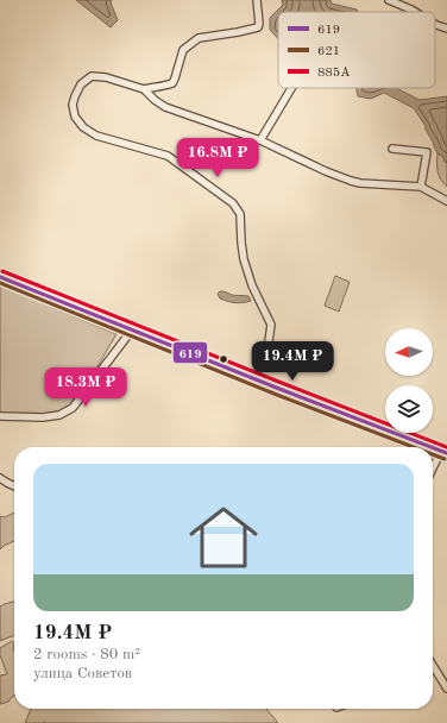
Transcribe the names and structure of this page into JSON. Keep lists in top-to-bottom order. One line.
{"lines":["transit line 885А","transit line 619","transit line 621"],"legend":["619","621","885А"],"north":"left","page":{"price":["16.8M ₽","19.4M ₽","18.3M ₽"],"list":[{"name":"19.4M ₽","note":"2 rooms · 80 m² · улица Советов"}]}}
